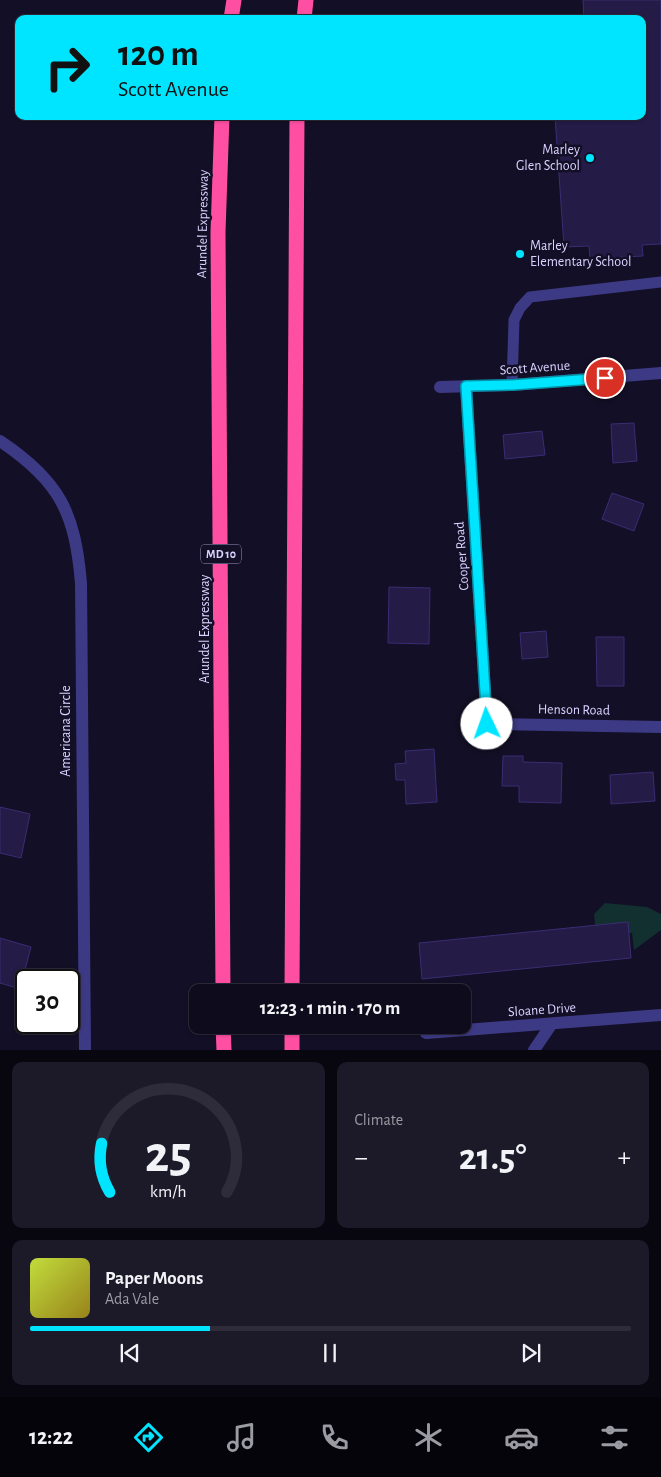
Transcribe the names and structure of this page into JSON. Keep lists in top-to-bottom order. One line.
{"streets":{"highway":["Arundel Expressway","MD 10"],"street":["Scott Avenue","Cooper Road","Henson Road","Americana Circle","Sloane Drive"]},"crossings":[["Scott Avenue","Cooper Road"],["Cooper Road","Henson Road"]],"places":["Marley Glen School","Marley Elementary School"],"page":{"turn":["120 m","Scott Avenue"],"limit":"30","trip":"12:23 · 1 min · 170 m","tile":"Climate","heat":["−","21.5°","+"],"song":["Paper Moons","Ada Vale"],"tabs":"12:22","gauge":["25","km/h"]}}
